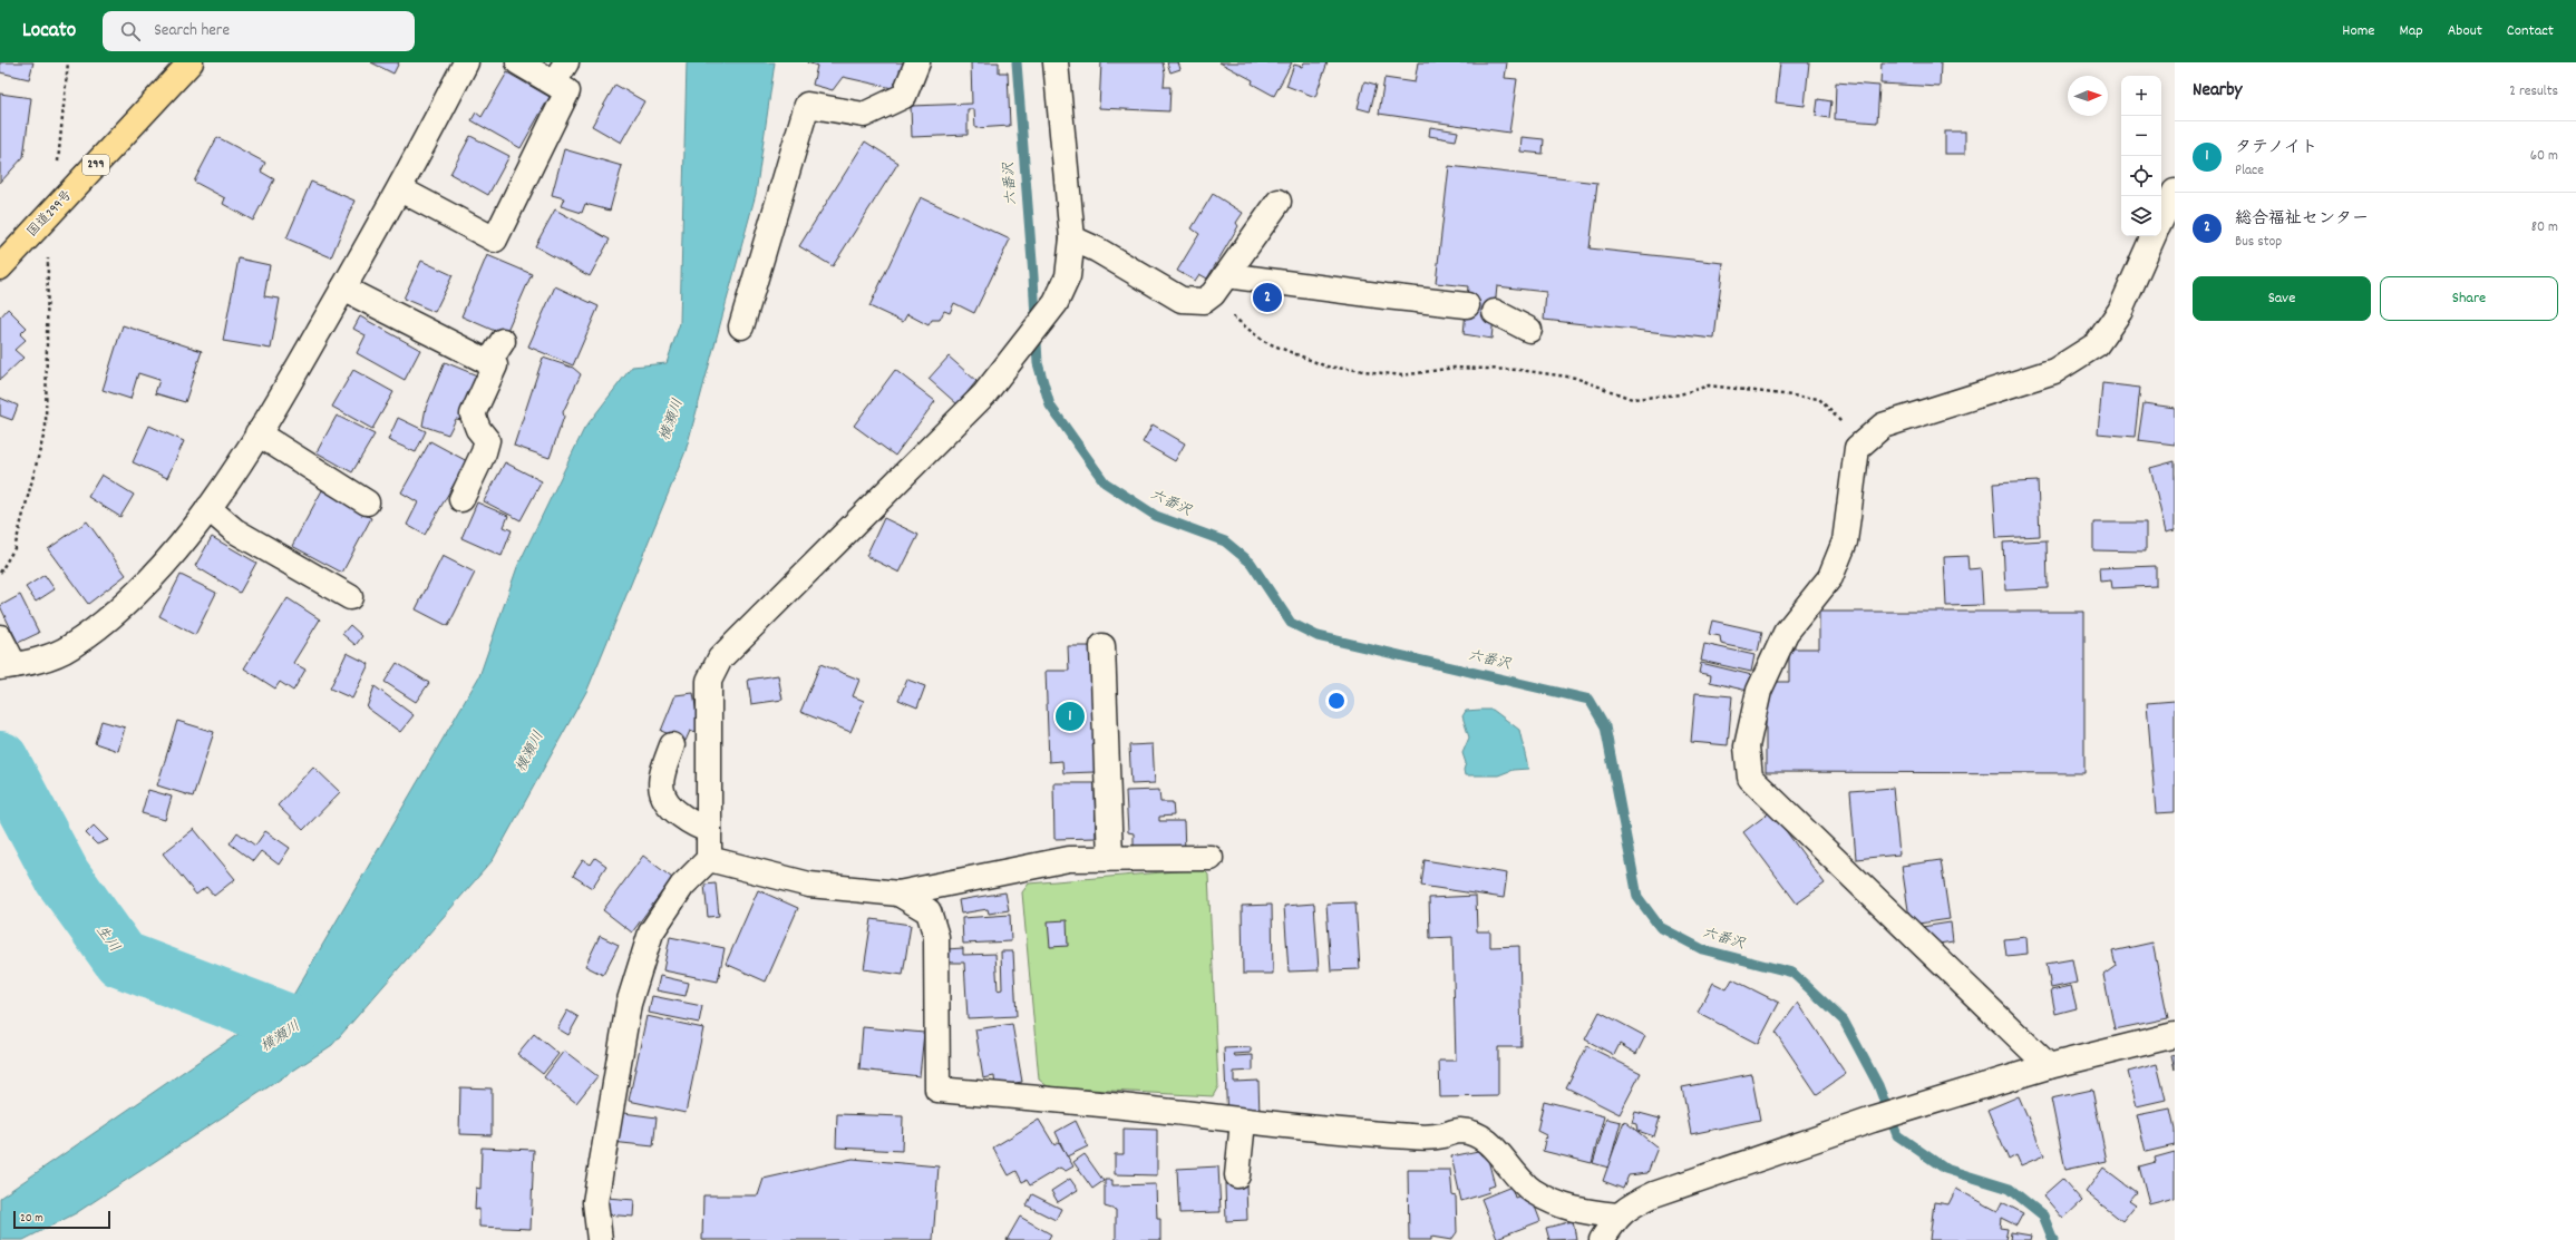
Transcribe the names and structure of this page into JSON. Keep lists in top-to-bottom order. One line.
{"streets":{"highway":["299","国道299号"]},"water":["六番沢","横瀬川","生川"],"scale_bar":"20 m","north":"right","page":{"header":"Locato","search":"Search here","nav":["Home","Map","About","Contact"],"heading":["Nearby","2 results"],"map_buttons":["+","−"],"list":[{"mark":"1","name":"タテノイト","note":"Place","value":"60 m"},{"mark":"2","name":"総合福祉センター","note":"Bus stop","value":"80 m"}],"buttons":["Save","Share"],"pins":["2","1"],"scale":"20 m"}}
